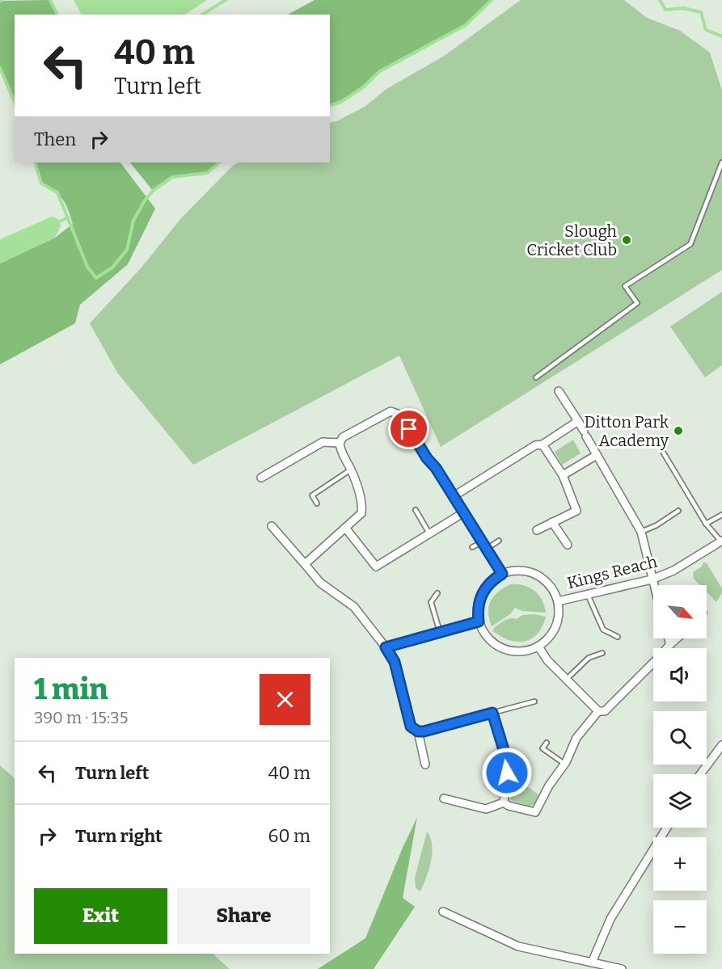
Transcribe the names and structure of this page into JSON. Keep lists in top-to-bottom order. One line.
{"streets":{"street":["Kings Reach"]},"places":["Slough Cricket Club","Ditton Park Academy"],"north":"bottom right","page":{"turn":["40 m","Turn left"],"then":"Then","map_buttons":["+","−"],"heading":["1 min","390 m · 15:35"],"list":[{"name":"Turn left","value":"40 m"},{"name":"Turn right","value":"60 m"}],"buttons":["Exit","Share"]}}
